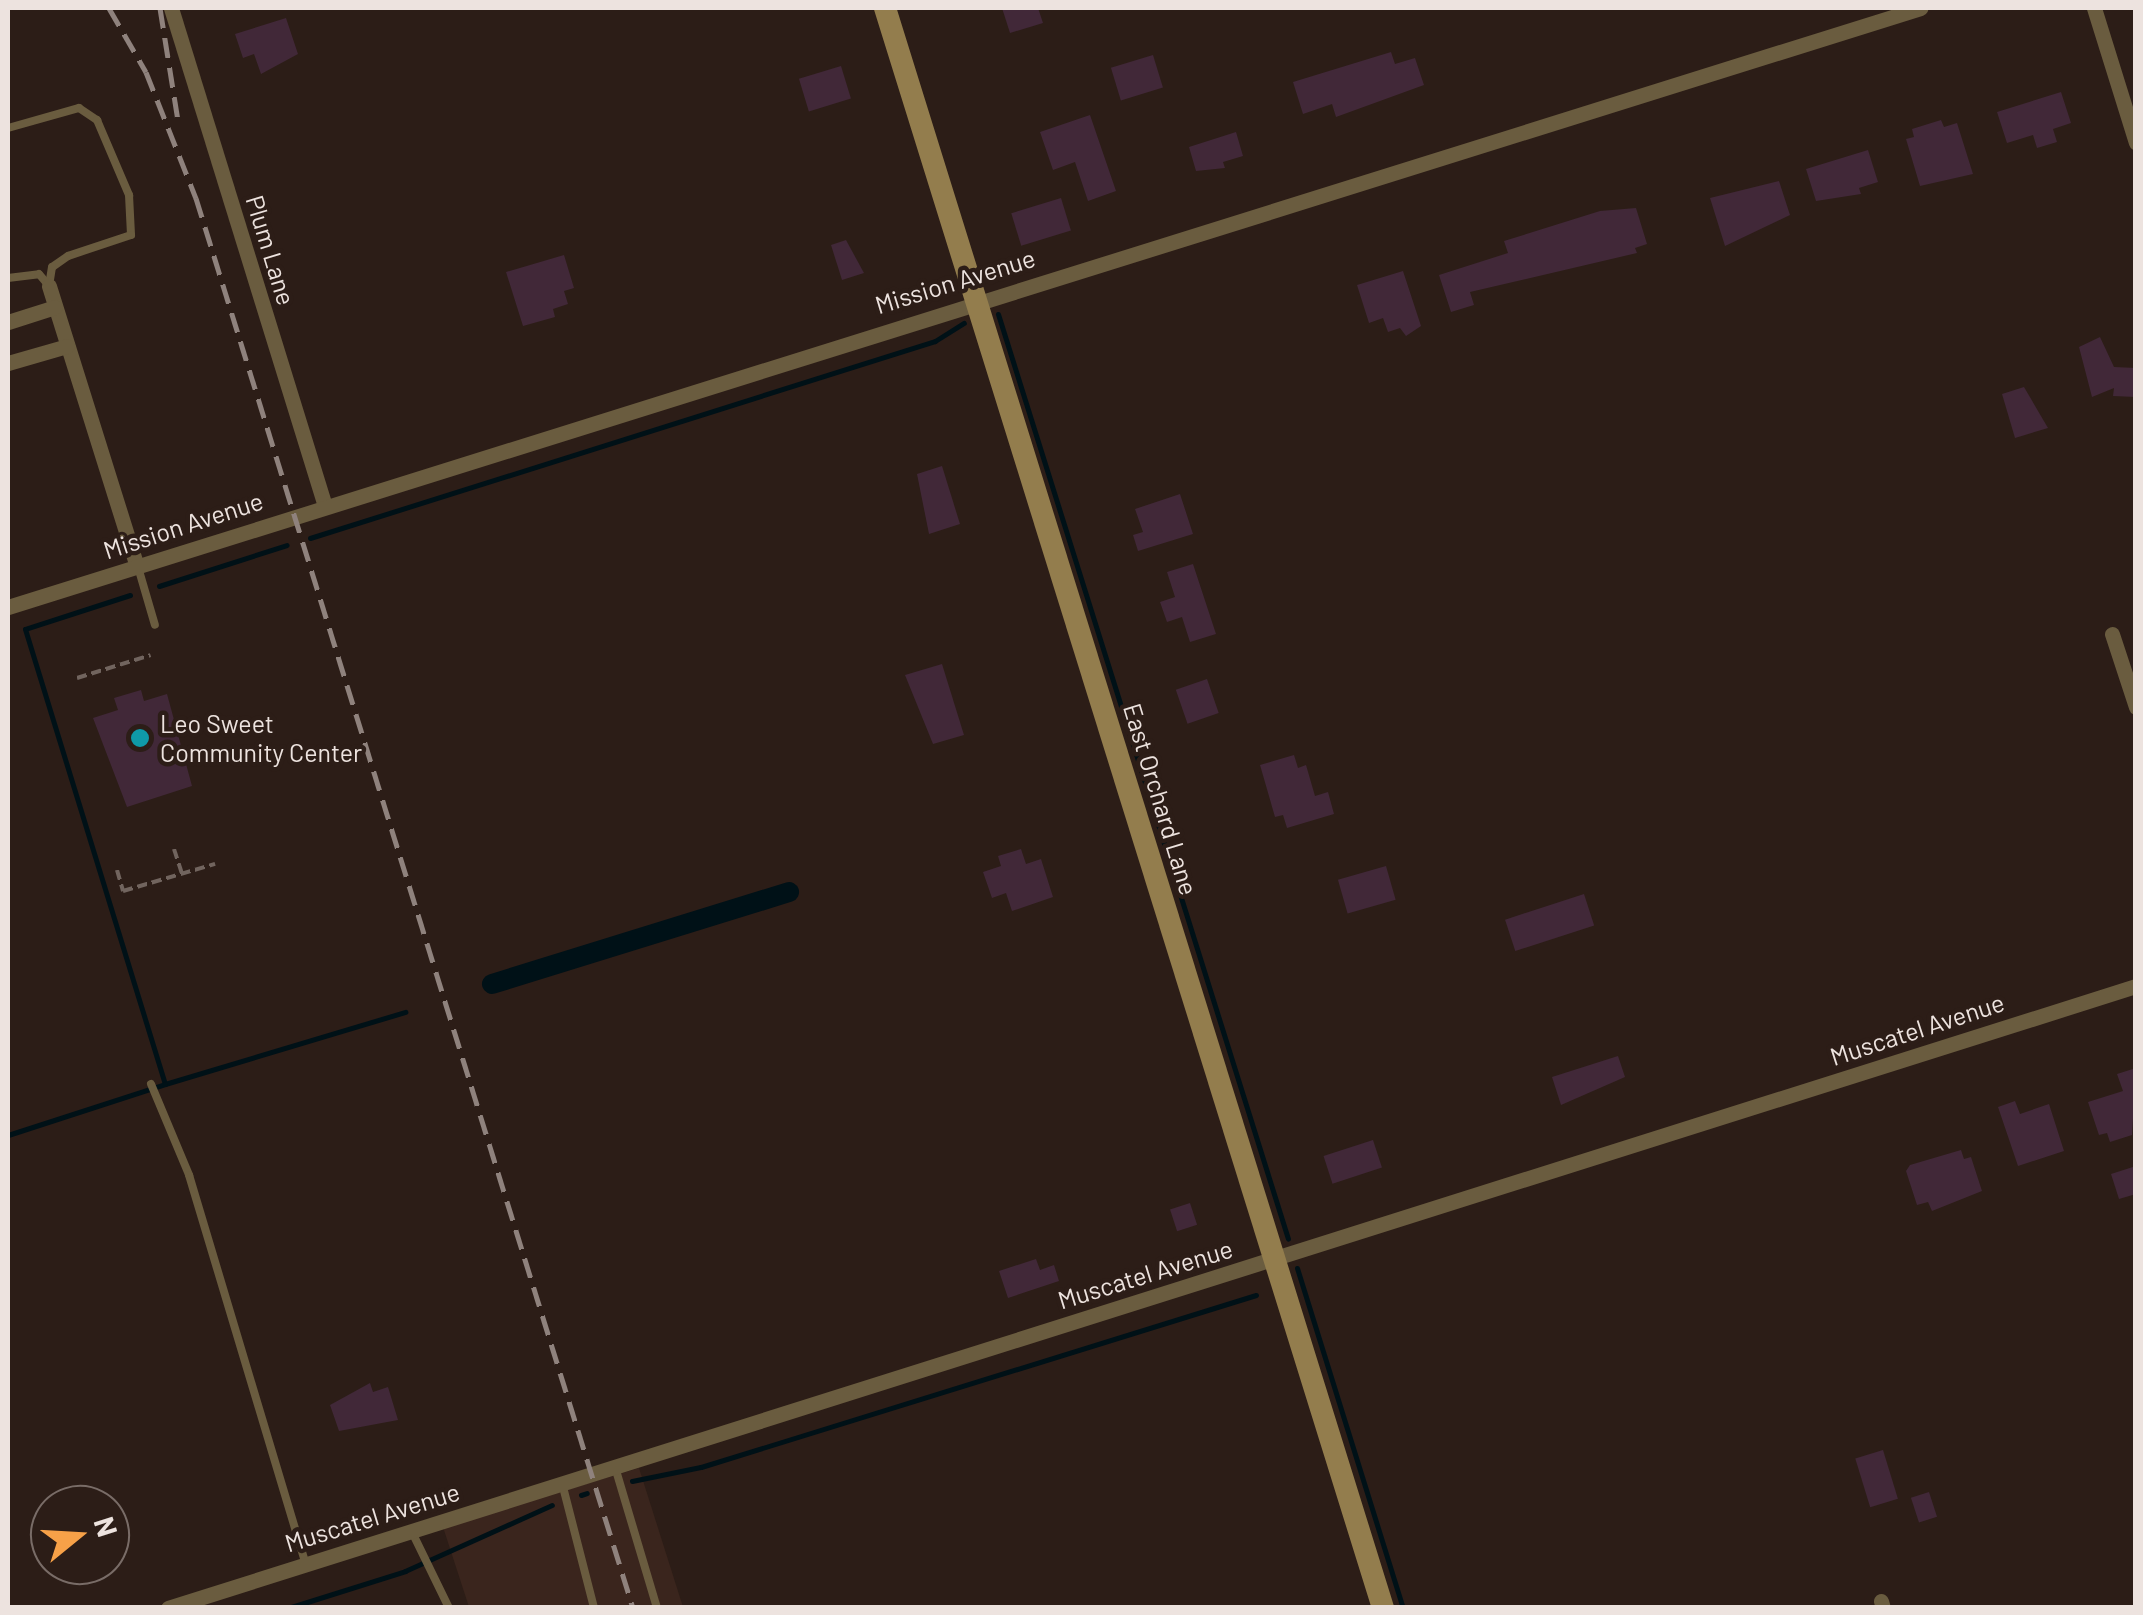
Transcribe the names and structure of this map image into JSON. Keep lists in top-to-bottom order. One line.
{"streets":{"street":["Plum Lane","Mission Avenue","East Orchard Lane","Muscatel Avenue"]},"crossings":[["Plum Lane","Mission Avenue"],["Mission Avenue","East Orchard Lane"],["East Orchard Lane","Muscatel Avenue"]],"places":["Leo Sweet Community Center"],"north":"right"}
